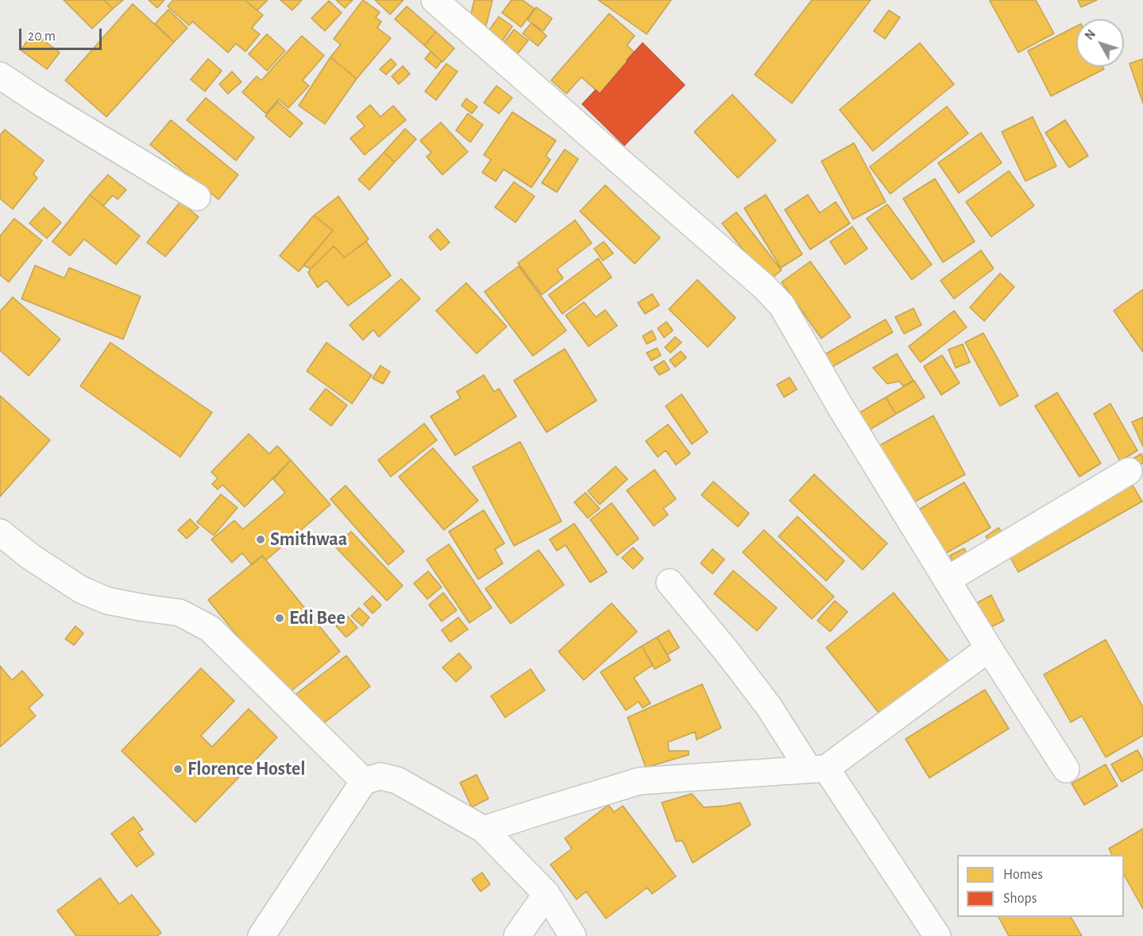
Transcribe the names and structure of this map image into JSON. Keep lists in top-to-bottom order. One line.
{"places":["Smithwaa","Edi Bee","Florence Hostel"],"legend":["Homes","Shops"],"scale_bar":"20 m","north":"top left"}
